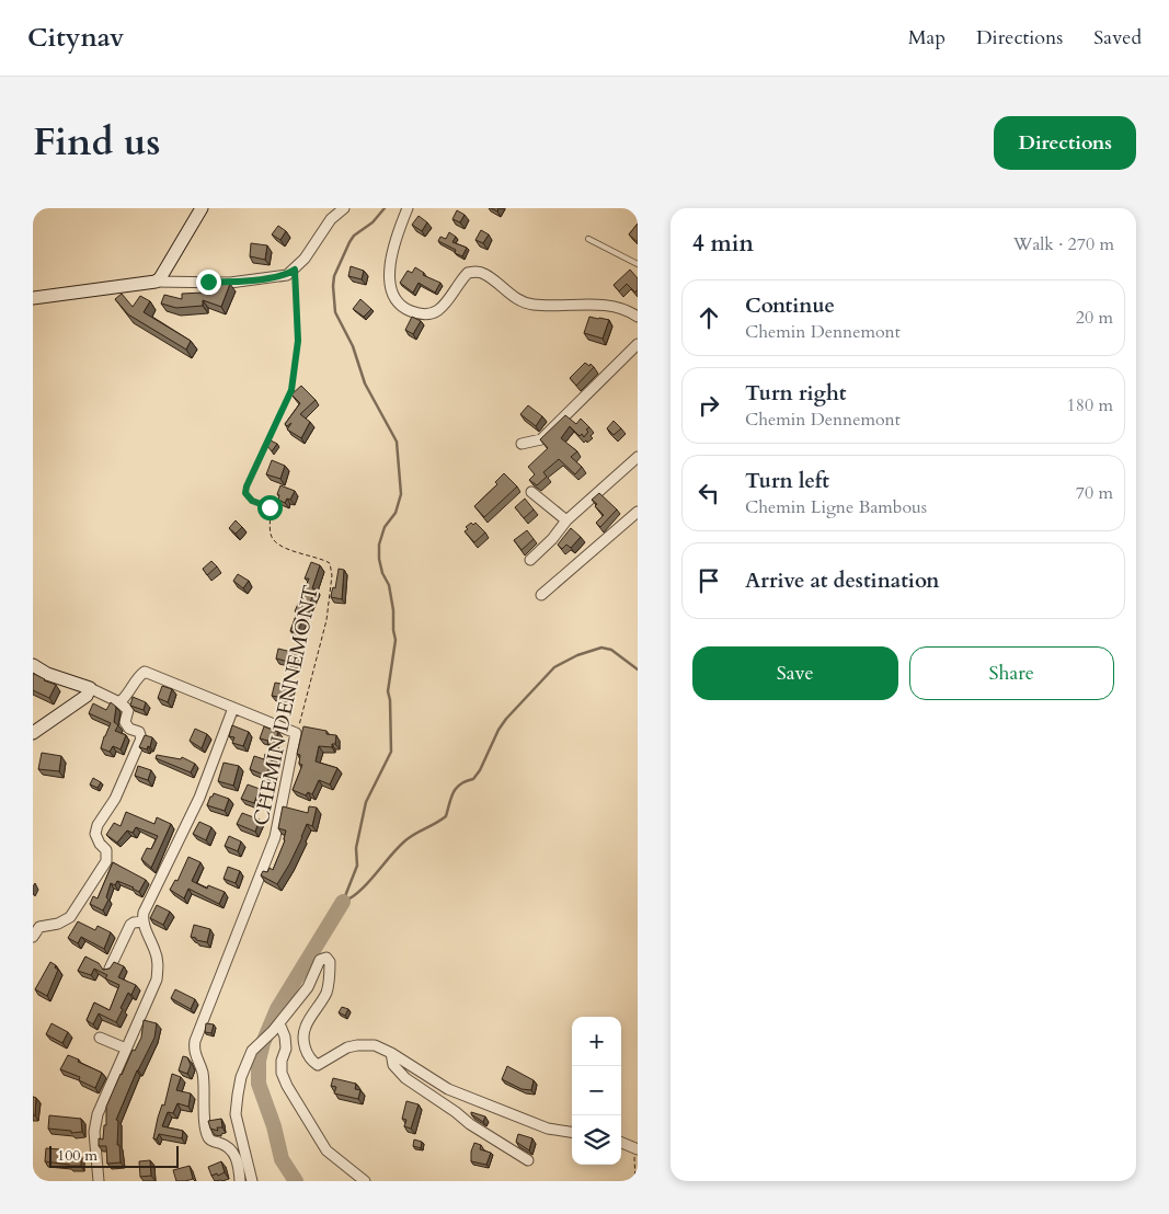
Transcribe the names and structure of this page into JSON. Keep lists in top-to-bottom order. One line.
{"streets":{"street":["CHEMIN DENNEMONT"]},"scale_bar":"100 m","page":{"header":"Citynav","nav":["Map","Directions","Saved"],"title":"Find us","buttons":["Directions",["Save","Share"]],"heading":["4 min","Walk · 270 m"],"list":[["Continue","Chemin Dennemont","20 m"],["Turn right","Chemin Dennemont","180 m"],["Turn left","Chemin Ligne Bambous","70 m"],"Arrive at destination"],"map_buttons":["+","−"],"scale":"100 m"}}
